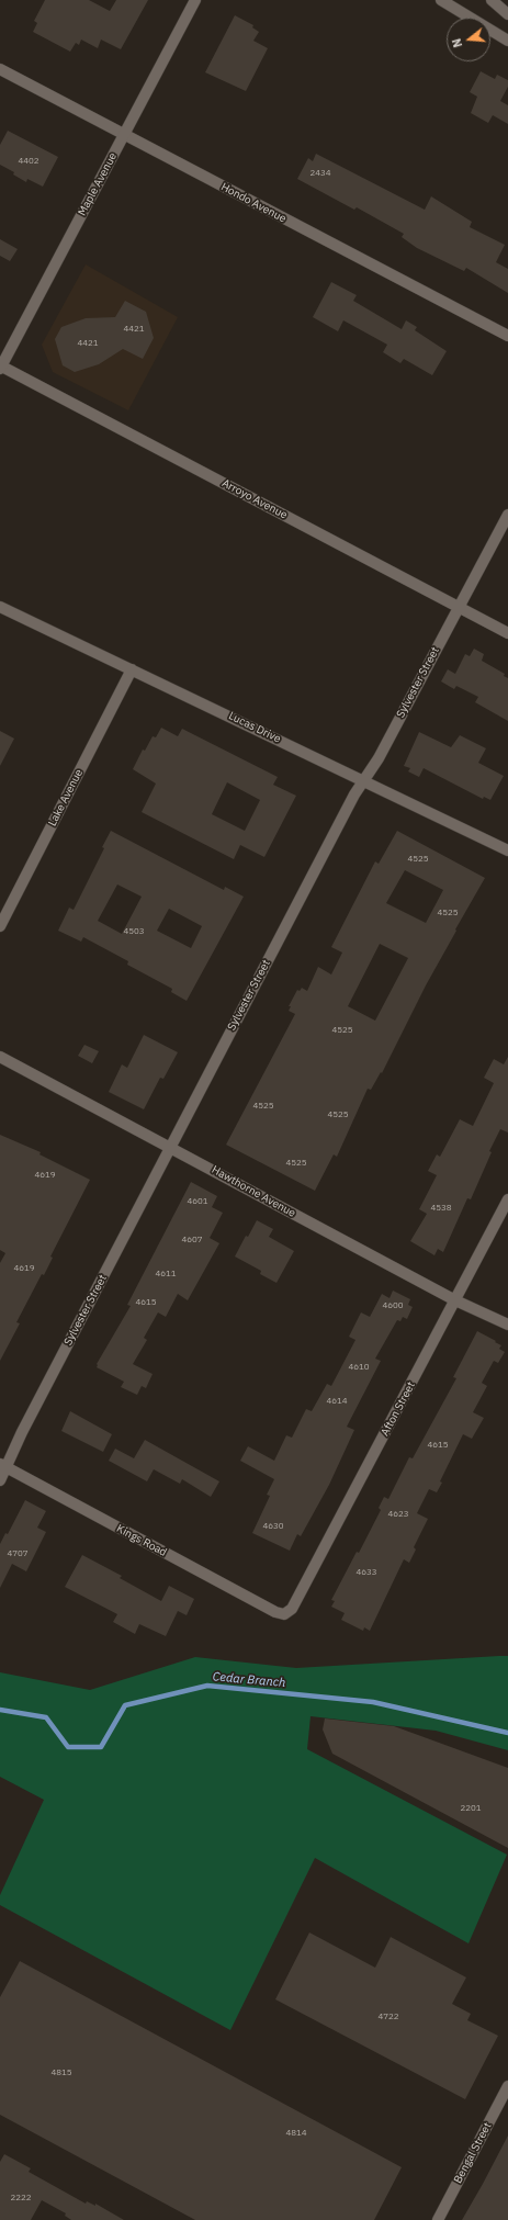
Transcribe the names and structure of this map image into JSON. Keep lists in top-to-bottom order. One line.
{"streets":{"street":["Maple Avenue","Hondo Avenue","Arroyo Avenue","Sylvester Street","Lucas Drive","Lake Avenue","Hawthorne Avenue","Afton Street","Kings Road","Bengal Street"]},"crossings":[["Maple Avenue","Hondo Avenue"],["Maple Avenue","Arroyo Avenue"],["Arroyo Avenue","Sylvester Street"],["Sylvester Street","Lucas Drive"],["Sylvester Street","Hawthorne Avenue"],["Sylvester Street","Kings Road"],["Lucas Drive","Lake Avenue"],["Hawthorne Avenue","Afton Street"],["Afton Street","Kings Road"]],"water":["Cedar Branch"],"house_numbers":["4402","2434","4421","4421","4525","4525","4503","4525","4525","4525","4525","4619","4601","4538","4607","4619","4611","4615","4600","4610","4614","4615","4623","4630","4707","4633","2201","4722","4815","4814","2222"],"north":"left"}
